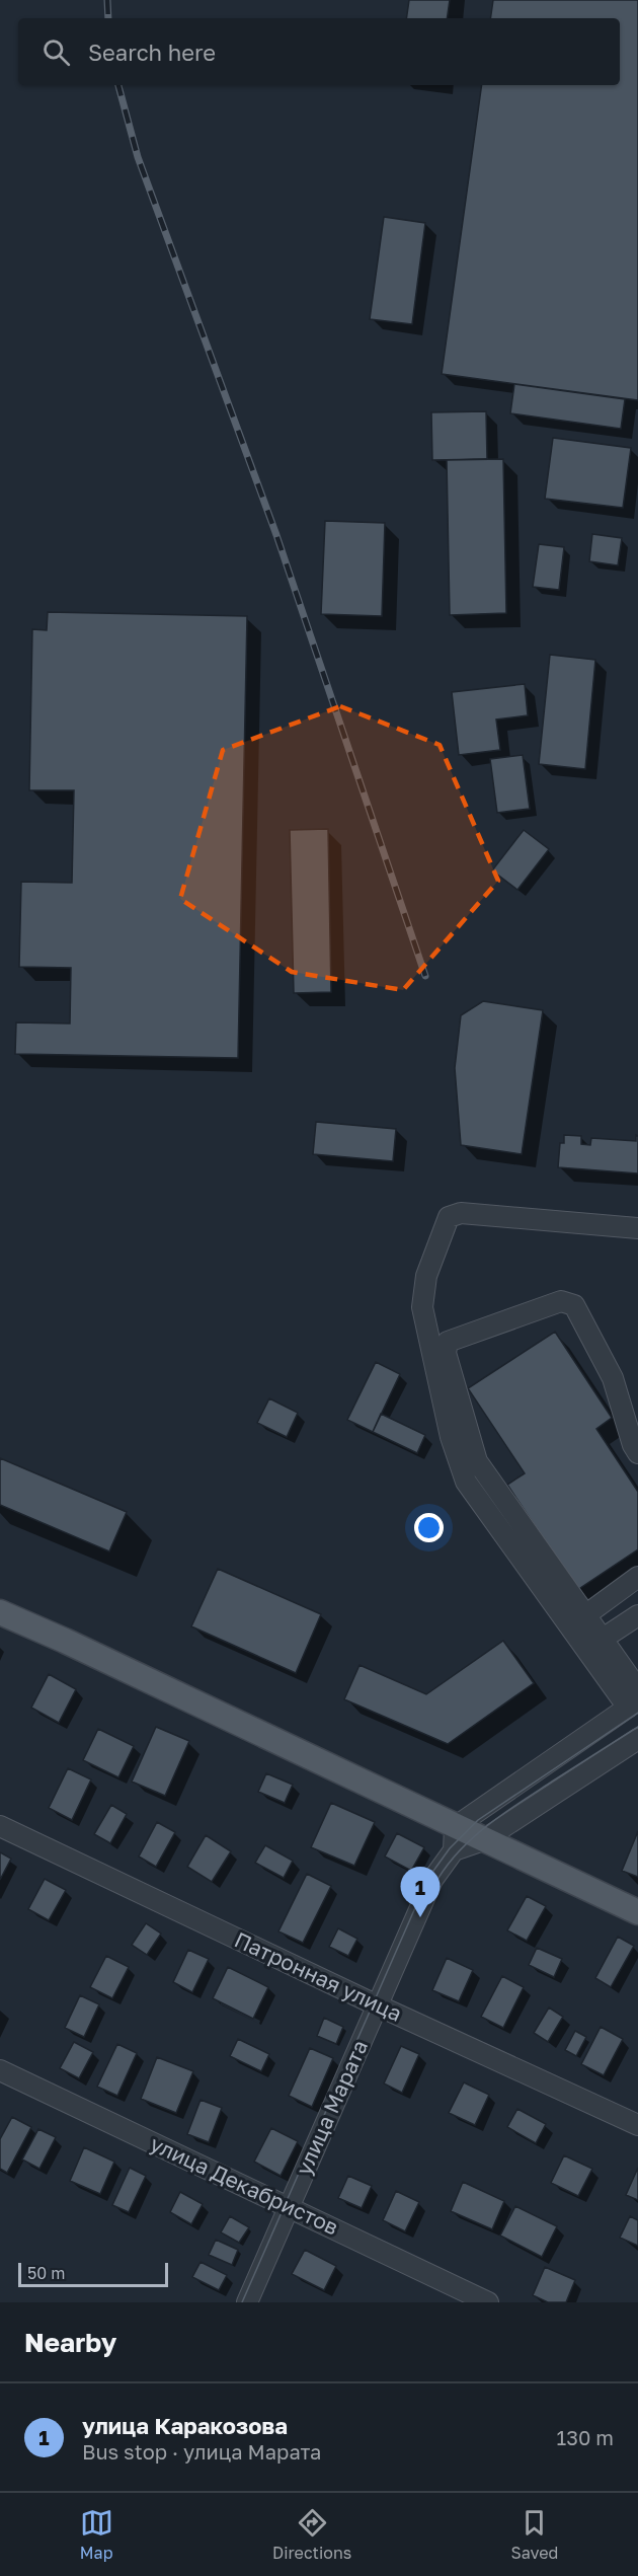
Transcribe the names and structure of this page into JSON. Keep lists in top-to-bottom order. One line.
{"streets":{"street":["Патронная улица","улица Марата","улица Декабристов"]},"crossings":[["Патронная улица","улица Марата"],["улица Марата","улица Декабристов"]],"scale_bar":"50 m","page":{"search":"Search here","pins":"1","scale":"50 m","heading":"Nearby","list":[{"mark":"1","name":"улица Каракозова","note":"Bus stop · улица Марата","value":"130 m"}],"nav":["Map","Directions","Saved"]}}
